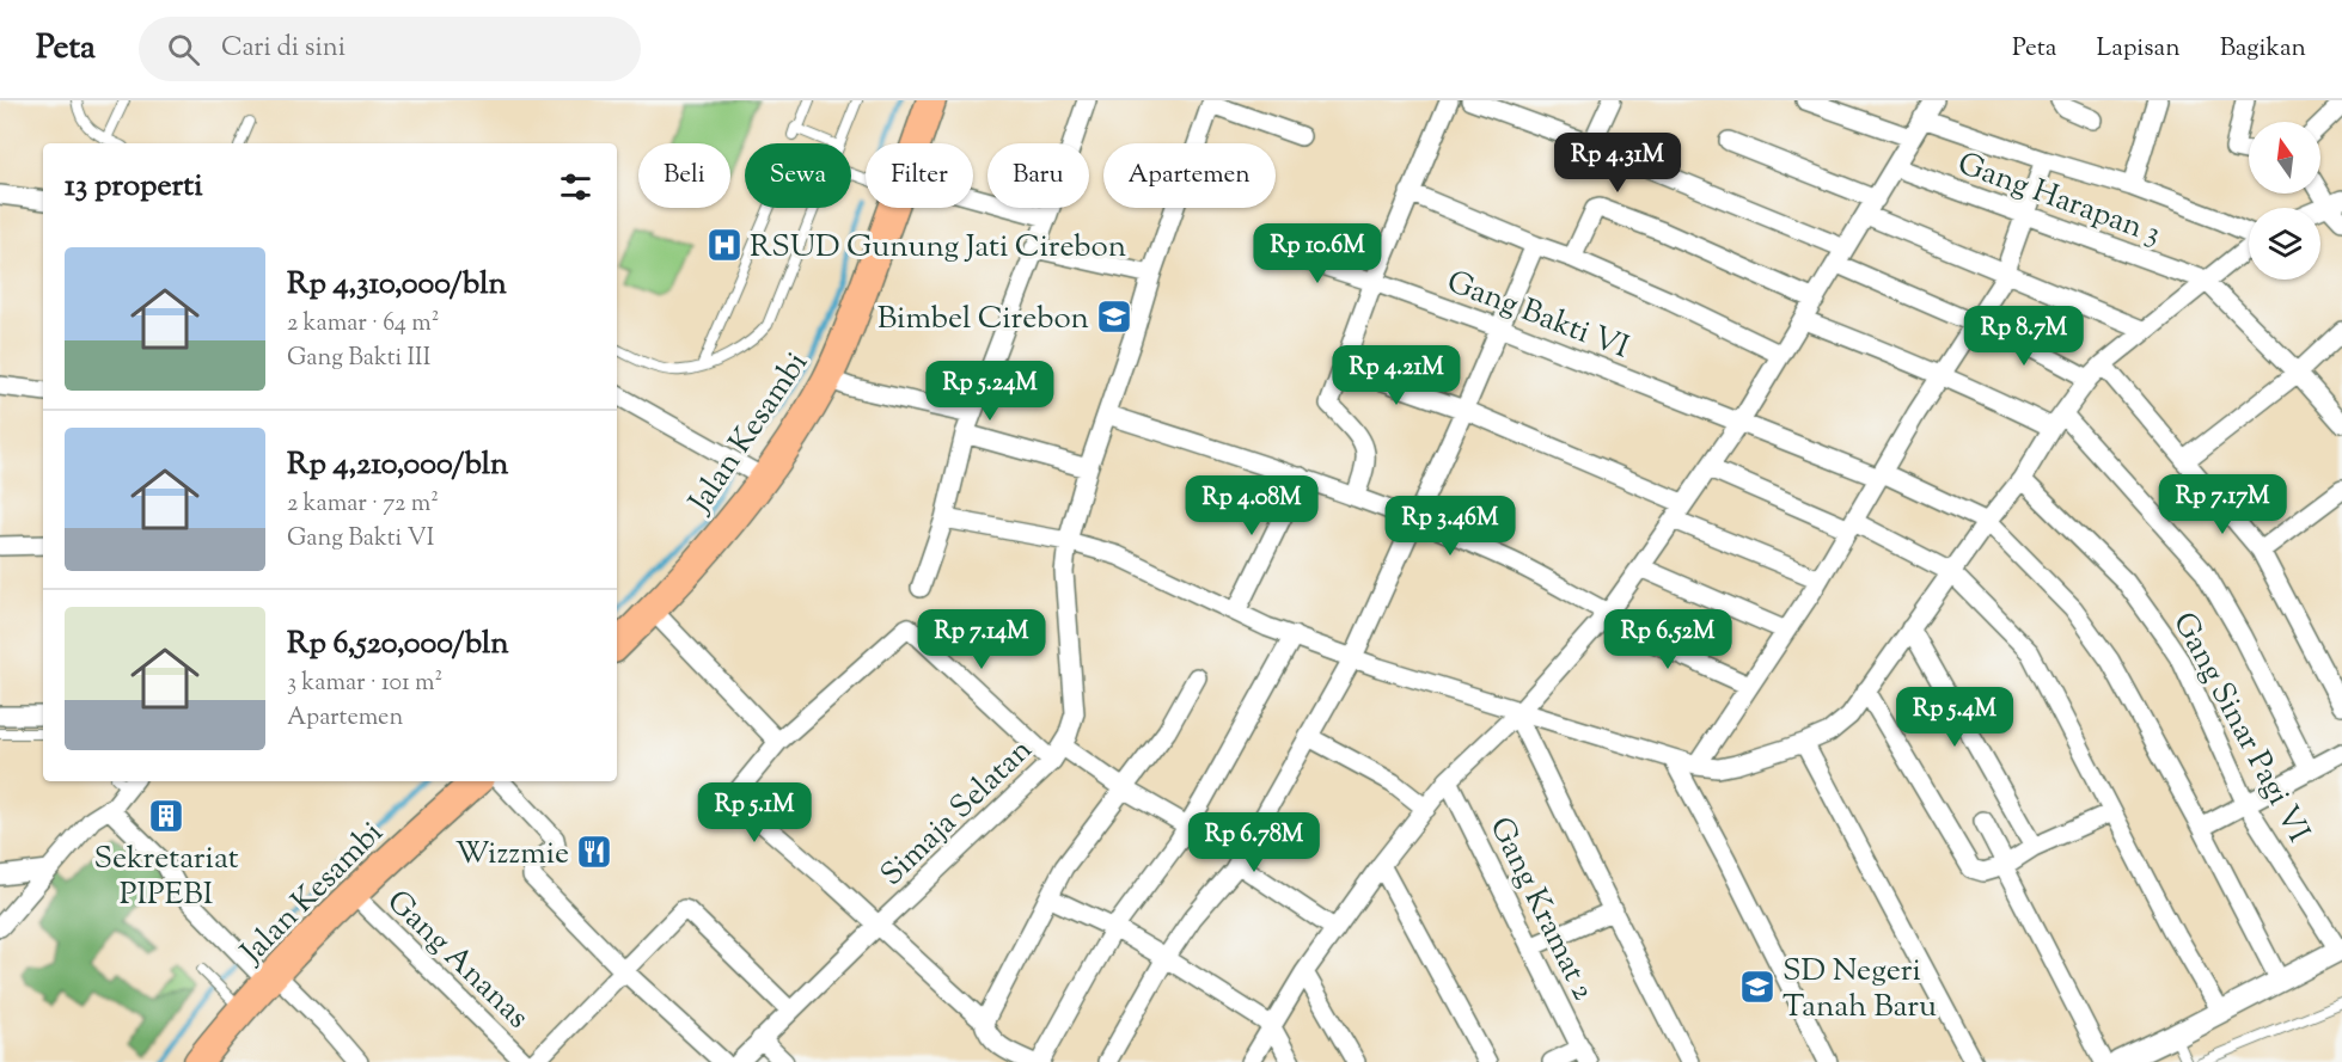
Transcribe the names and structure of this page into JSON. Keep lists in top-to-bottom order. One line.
{"streets":{"main road":["Jalan Kesambi"],"street":["Gang Harapan 3","Gang Bakti VI","Gang Sinar Pagi VI","Simaja Selatan","Gang Kramat 2","Gang Ananas"]},"crossings":[["Jalan Kesambi","Gang Ananas"]],"places":{"hospital":["RSUD Gunung Jati Cirebon"],"school or university":["Bimbel Cirebon","SD Negeri Tanah Baru"],"building":["Sekretariat PIPEBI"],"restaurant":["Wizzmie"]},"north":"top","page":{"header":"Peta","search":"Cari di sini","nav":["Peta","Lapisan","Bagikan"],"price":["Rp 4.31M","Rp 10.6M","Rp 8.7M","Rp 4.21M","Rp 5.24M","Rp 7.17M","Rp 4.08M","Rp 3.46M","Rp 7.14M","Rp 6.52M","Rp 5.4M","Rp 5.1M","Rp 6.78M"],"chip":["Beli","Sewa","Filter","Baru","Apartemen"],"heading":"13 properti","list":[{"name":"Rp 4,310,000/bln","note":"2 kamar · 64 m² · Gang Bakti III"},{"name":"Rp 4,210,000/bln","note":"2 kamar · 72 m² · Gang Bakti VI"},{"name":"Rp 6,520,000/bln","note":"3 kamar · 101 m² · Apartemen"}]}}
